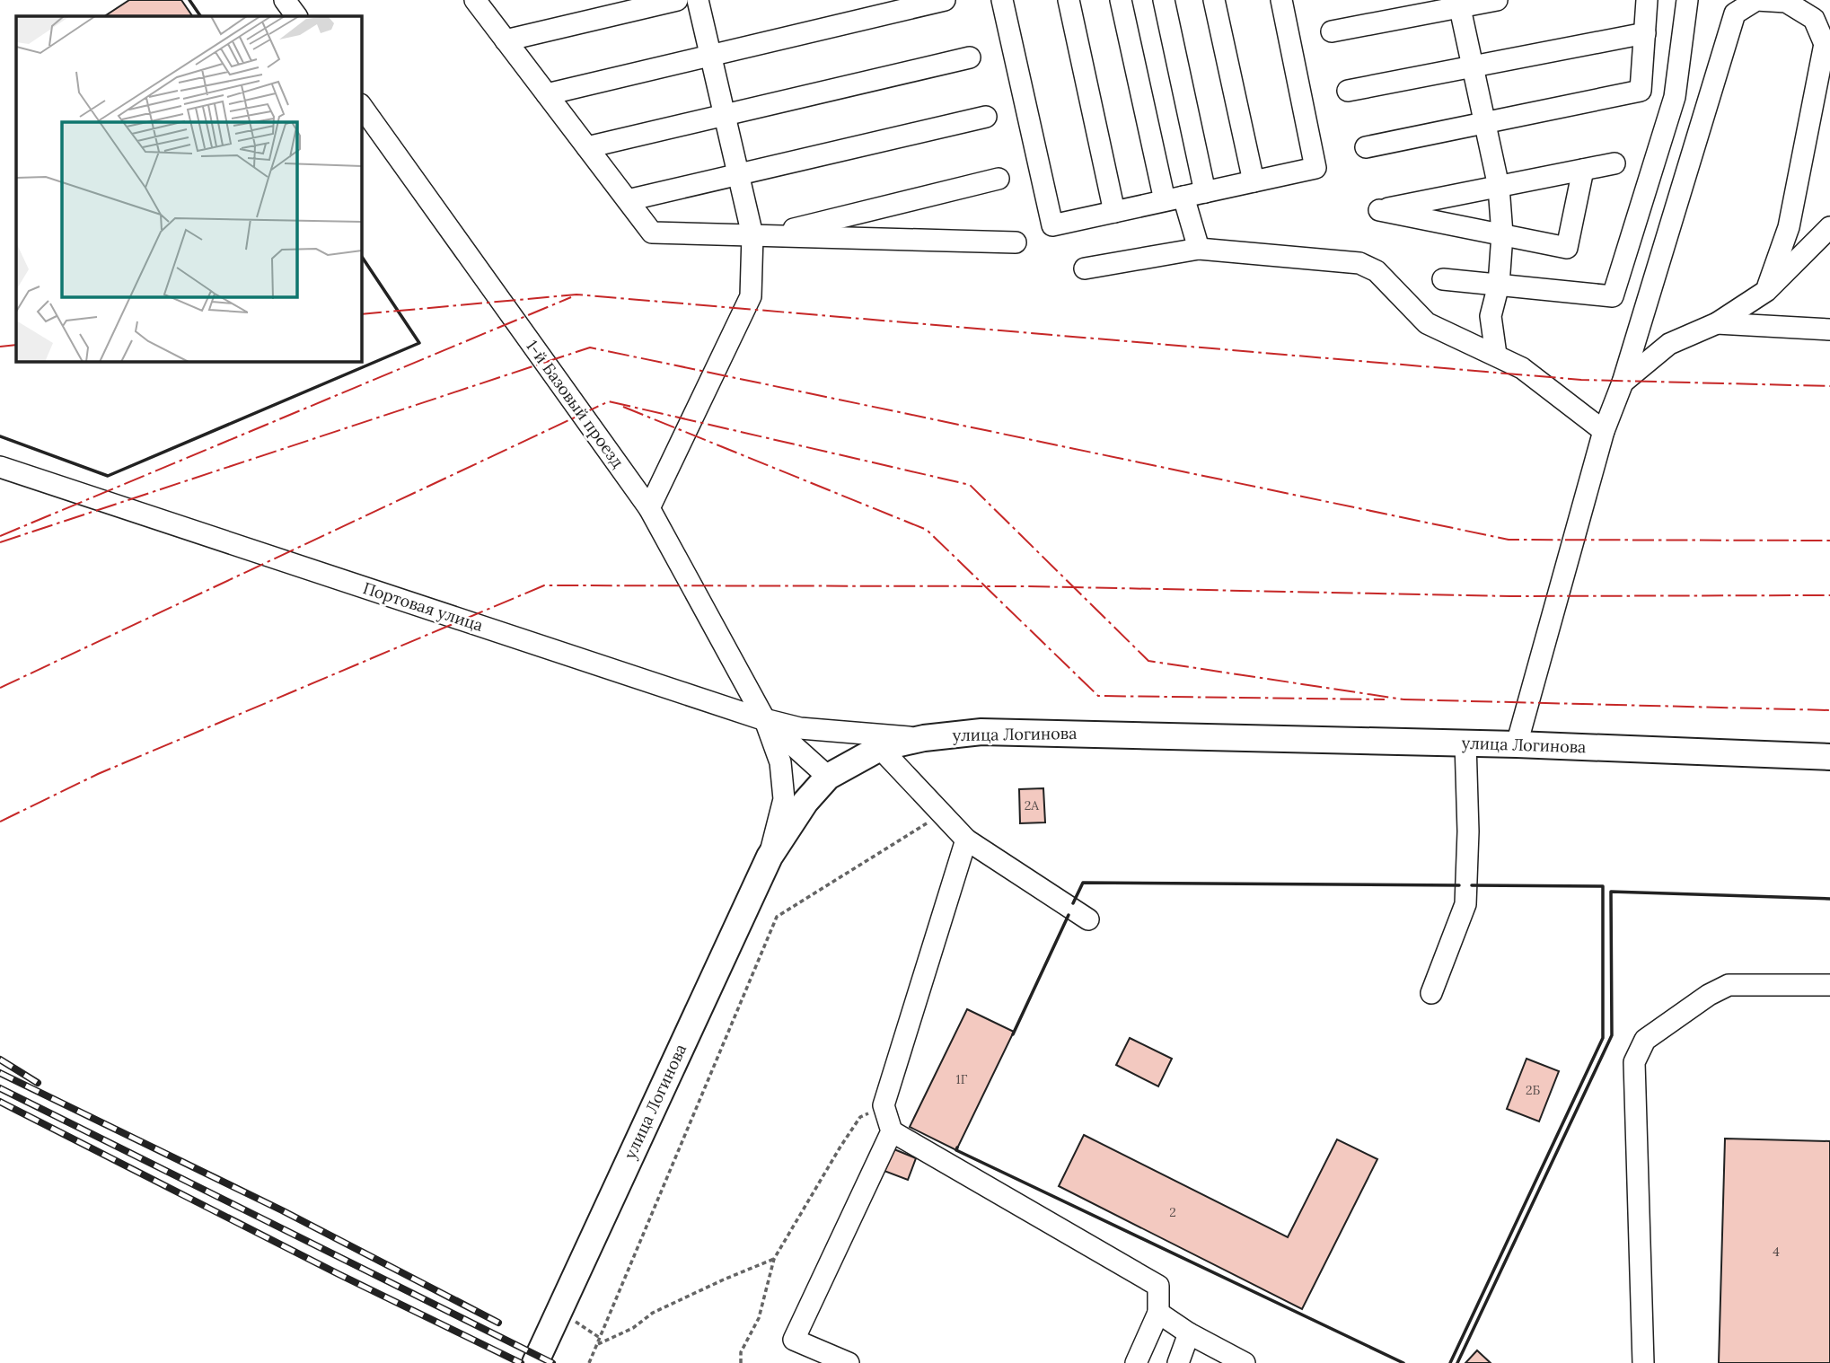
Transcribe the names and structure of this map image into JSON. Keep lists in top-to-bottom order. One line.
{"streets":{"main road":["улица Логинова"],"street":["1-й Базовый проезд","Портовая улица"]},"crossings":[["1-й Базовый проезд","Портовая улица"],["Портовая улица","улица Логинова"]],"house_numbers":["2А","1Г","2Б","2","4"]}
